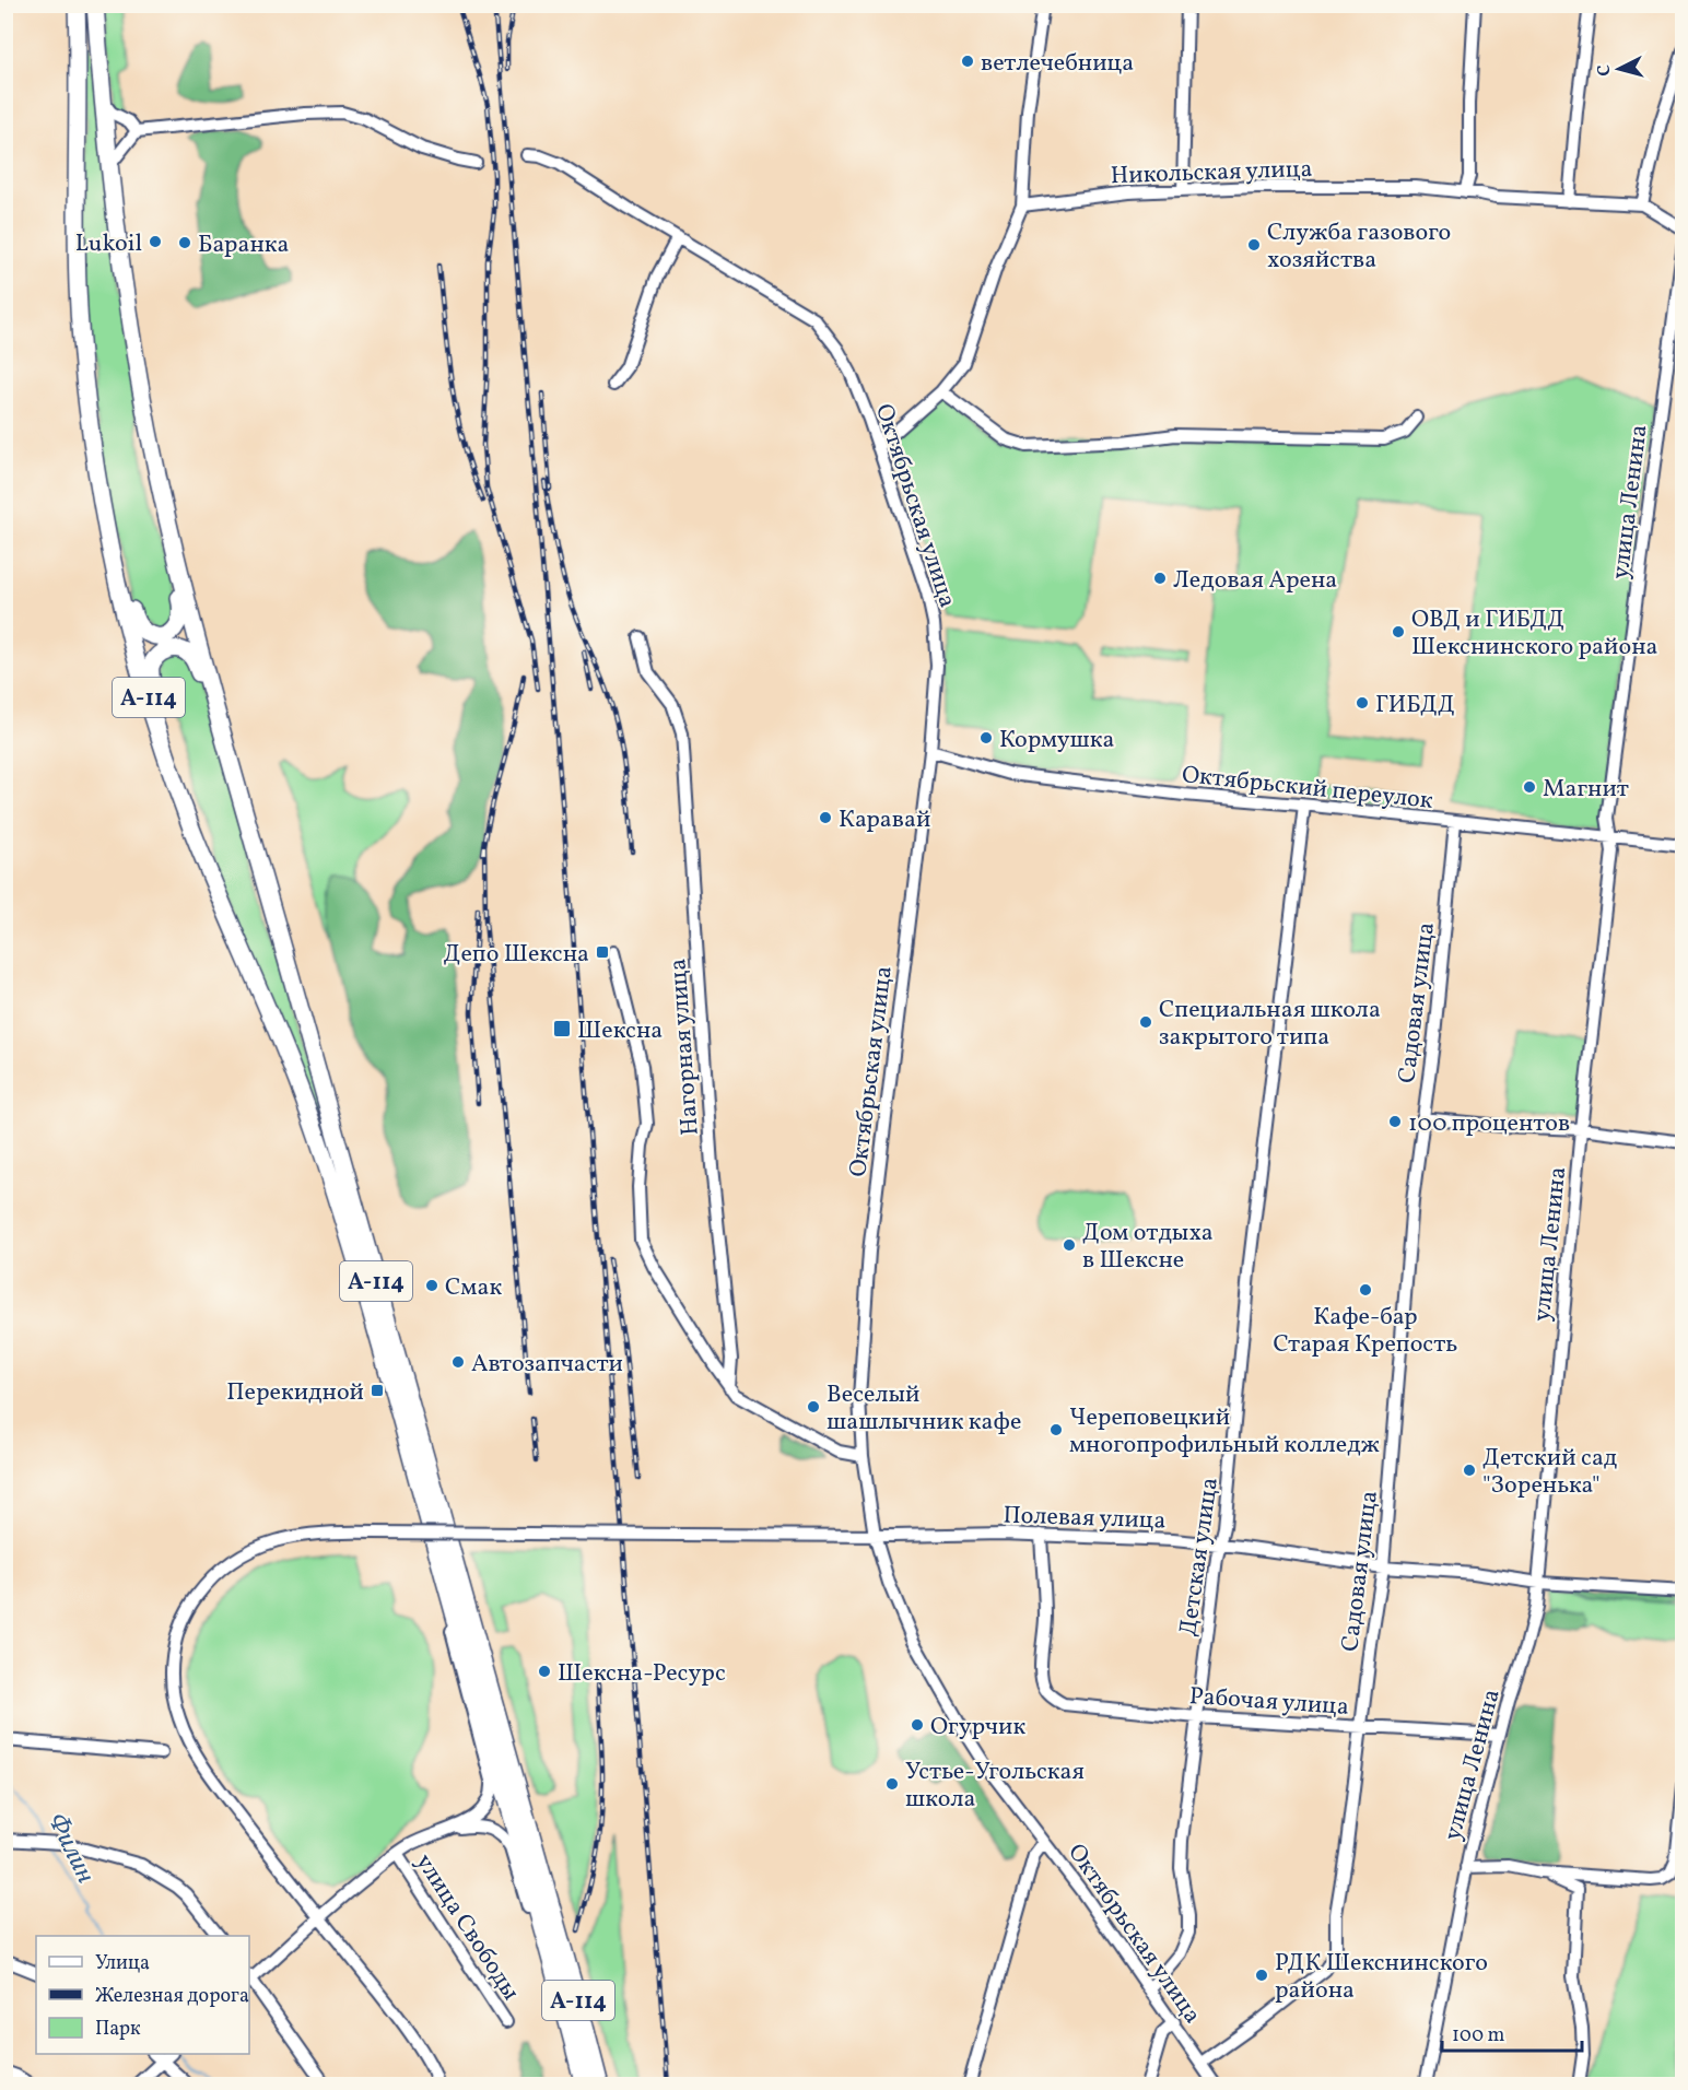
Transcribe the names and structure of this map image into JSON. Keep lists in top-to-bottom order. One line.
{"streets":{"highway":["А-114"],"street":["Никольская улица","улица Ленина","Октябрьская улица","Октябрьский переулок","Садовая улица","Нагорная улица","Полевая улица","Детская улица","Рабочая улица","улица Свободы"]},"crossings":[["улица Ленина","Октябрьский переулок"],["улица Ленина","Полевая улица"],["улица Ленина","Рабочая улица"],["Октябрьская улица","Октябрьский переулок"],["Октябрьская улица","Садовая улица"],["Октябрьская улица","Полевая улица"],["Октябрьская улица","Детская улица"],["Октябрьский переулок","Садовая улица"],["Октябрьский переулок","Детская улица"],["Садовая улица","Полевая улица"],["Садовая улица","Рабочая улица"],["Полевая улица","Детская улица"],["Полевая улица","Рабочая улица"],["Детская улица","Рабочая улица"]],"water":["Филин"],"places":{"other":["ветлечебница","Lukoil","Баранка","Служба газового хозяйства","Ледовая Арена","ОВД и ГИБДД Шекснинского района","ГИБДД","Кормушка","Магнит","Каравай","Специальная школа закрытого типа","100 процентов","Дом отдыха в Шекснe","Смак","Кафе-бар Старая Крепость","Автозапчасти","Веселый шашлычник кафе","Череповецкий многопрофильный колледж","Детский сад \"Зоренька\"","Шексна-Ресурс","Огурчик","Устье-Угольская школа","РДК Шекснинского района"],"transit":["Депо Шексна","Шексна","Перекидной"]},"legend":["Улица","Железная дорога","Парк"],"scale_bar":"100 m","north":"left"}
